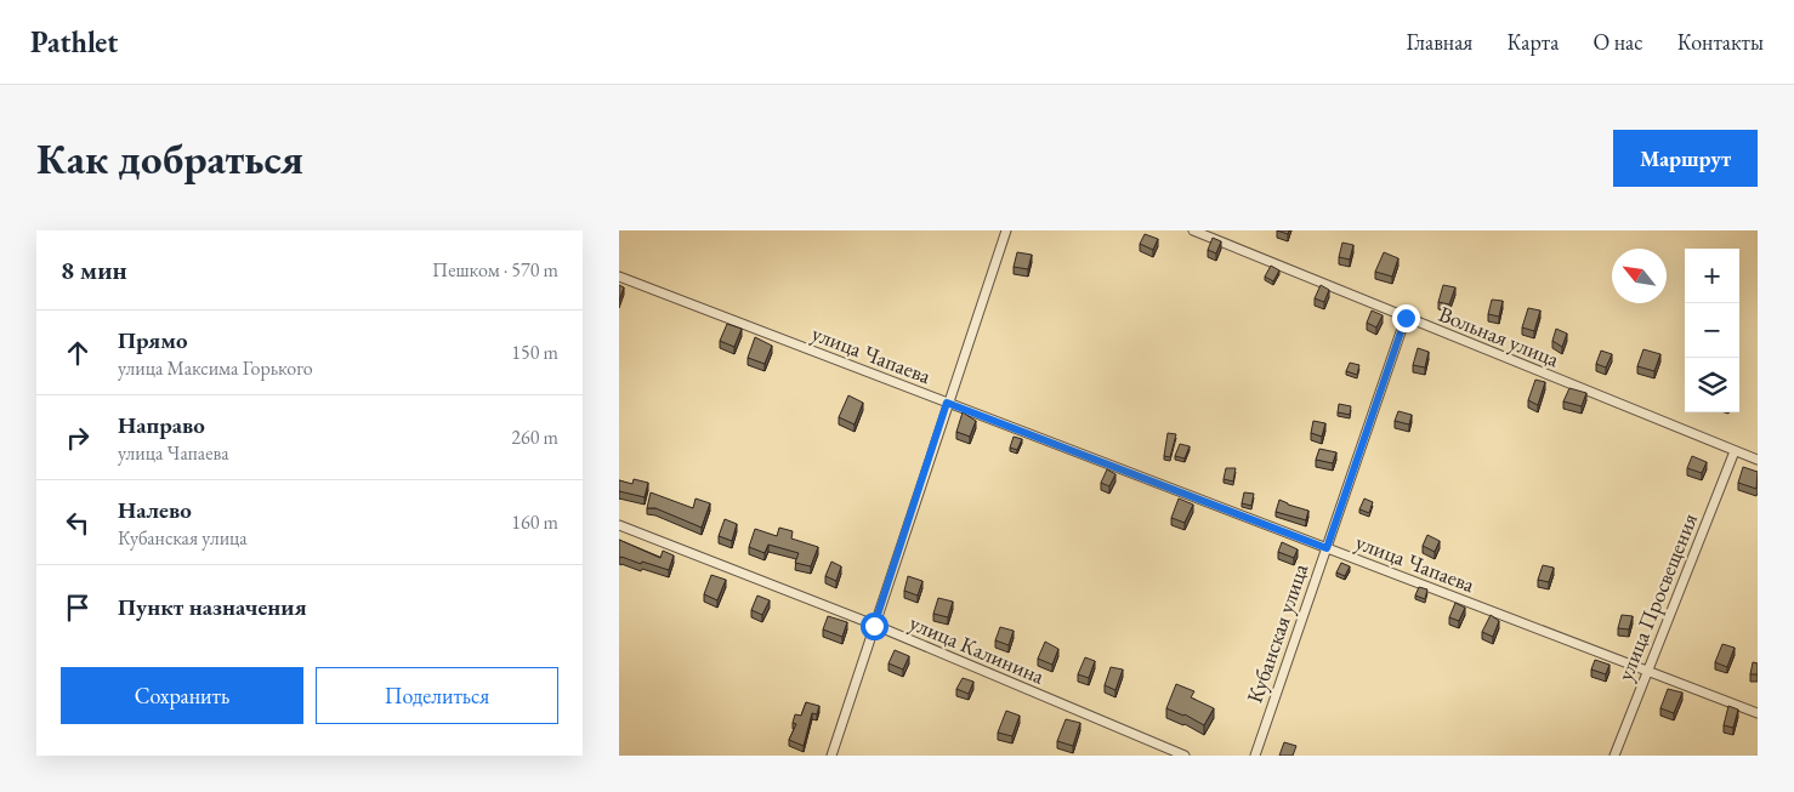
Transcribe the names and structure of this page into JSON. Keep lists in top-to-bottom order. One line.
{"streets":{"street":["Вольная улица","улица Чапаева","улица Просвещения","Кубанская улица","улица Калинина"]},"crossings":[["Вольная улица","улица Просвещения"],["Вольная улица","Кубанская улица"],["улица Чапаева","улица Просвещения"],["улица Чапаева","Кубанская улица"]],"north":"top left","page":{"header":"Pathlet","nav":["Главная","Карта","О нас","Контакты"],"buttons":["Маршрут",["Сохранить","Поделиться"]],"title":"Как добраться","heading":["8 мин","Пешком · 570 m"],"map_buttons":["+","−"],"list":[["Прямо","улица Максима Горького","150 m"],["Направо","улица Чапаева","260 m"],["Налево","Кубанская улица","160 m"],"Пункт назначения"]}}
